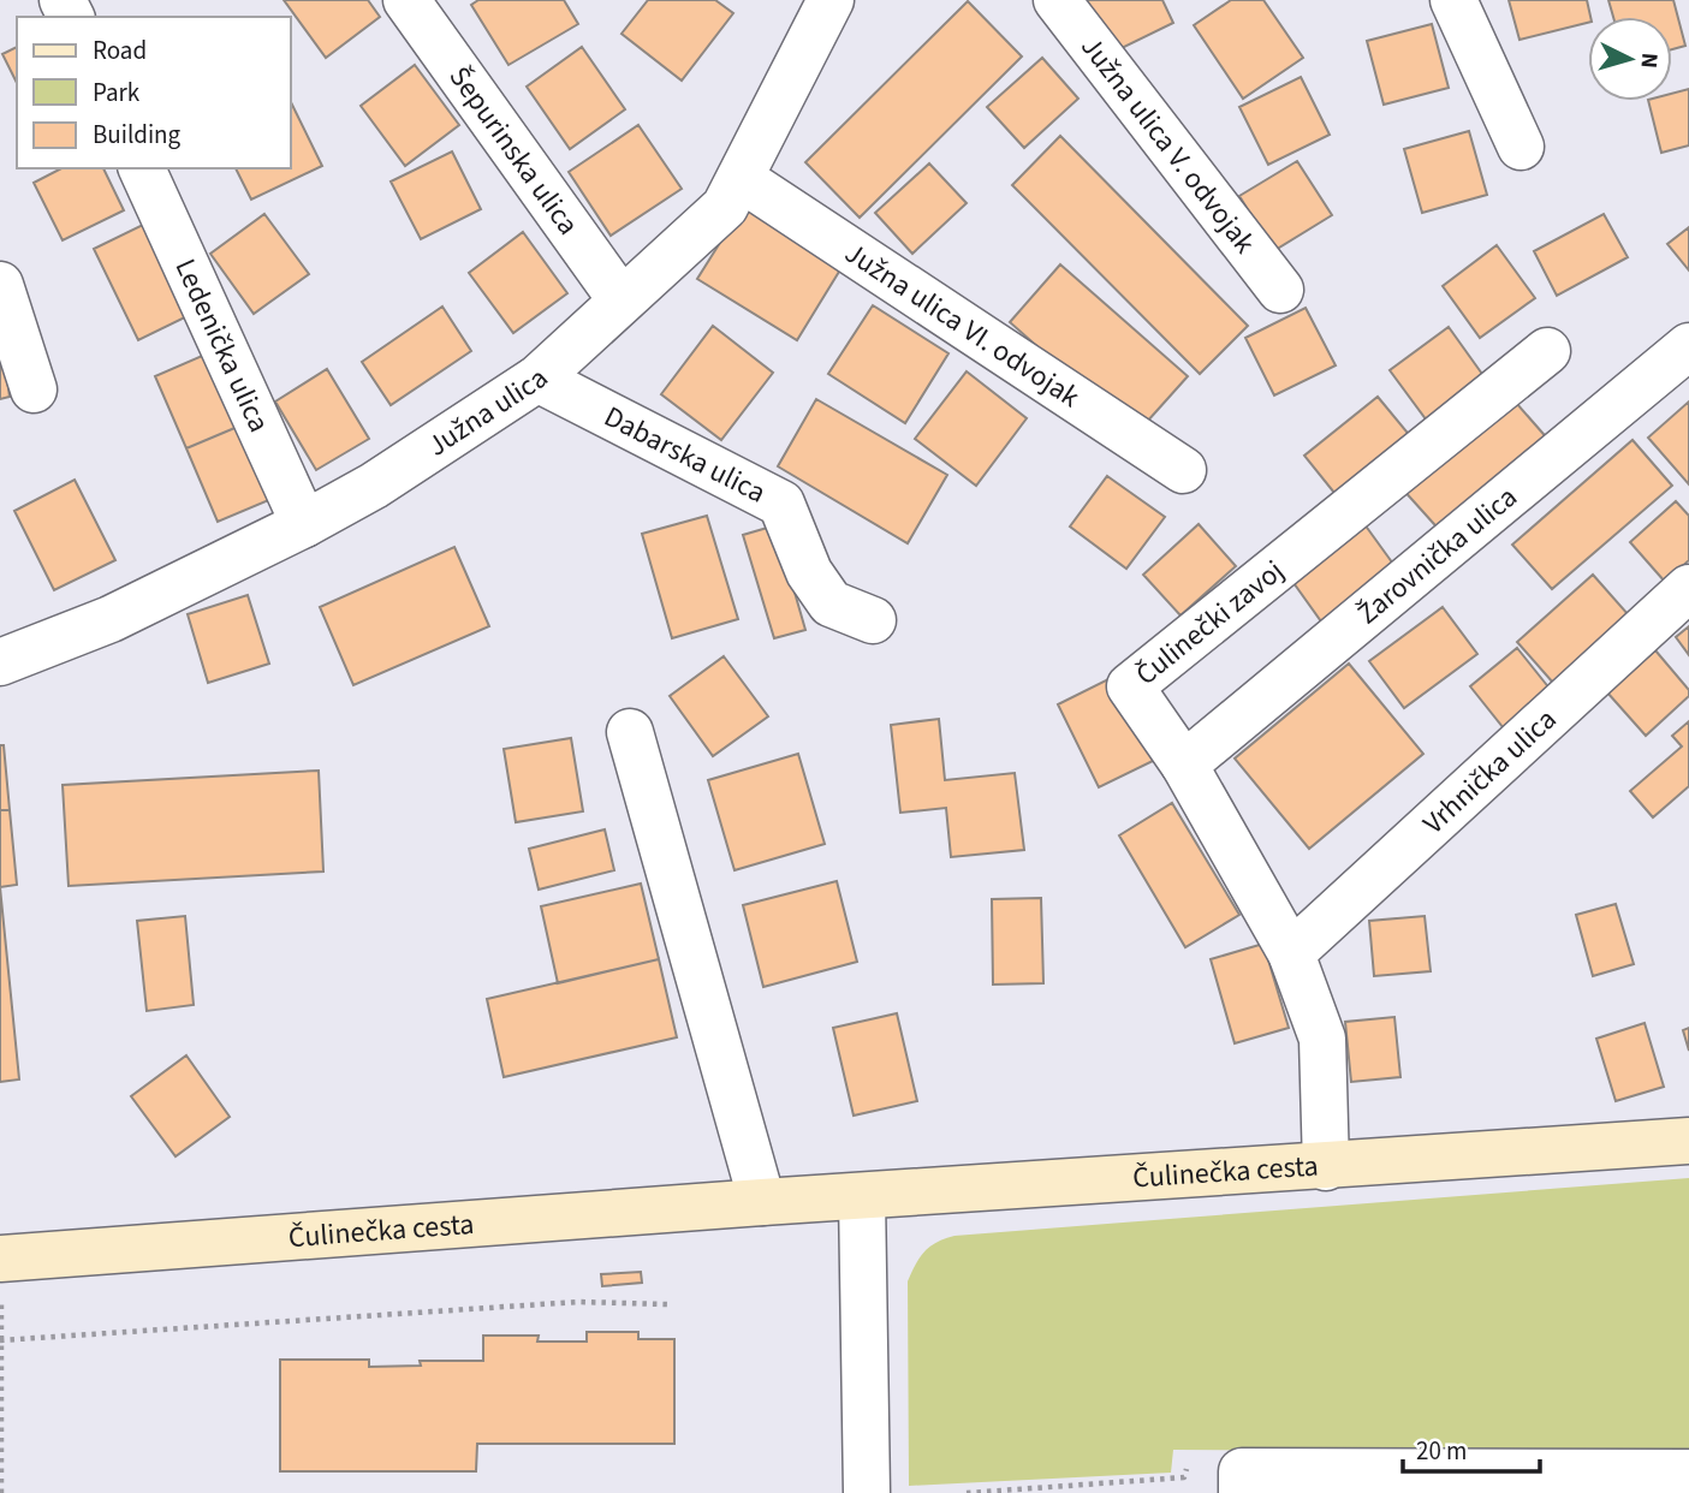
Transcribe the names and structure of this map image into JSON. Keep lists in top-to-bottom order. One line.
{"streets":{"main road":["Čulinečka cesta"],"street":["Južna ulica V. odvojak","Šepurinska ulica","Južna ulica VI. odvojak","Ledenička ulica","Južna ulica","Dabarska ulica","Žarovnička ulica","Čulinečki zavoj","Vrhnička ulica"]},"crossings":[["Šepurinska ulica","Južna ulica"],["Južna ulica VI. odvojak","Južna ulica"],["Ledenička ulica","Južna ulica"],["Južna ulica","Dabarska ulica"],["Žarovnička ulica","Čulinečki zavoj"],["Čulinečki zavoj","Vrhnička ulica"],["Čulinečki zavoj","Čulinečka cesta"]],"legend":["Road","Park","Building"],"scale_bar":"20 m","north":"right"}
